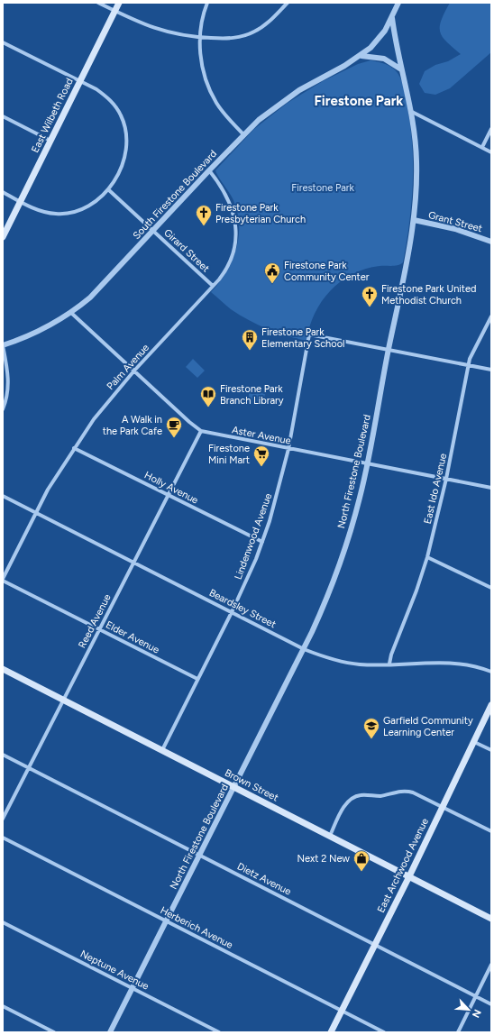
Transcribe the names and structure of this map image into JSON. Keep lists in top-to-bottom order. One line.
{"streets":{"main road":["East Wilbeth Road","Brown Street","East Archwood Avenue"],"street":["South Firestone Boulevard","Grant Street","Girard Street","Palm Avenue","Aster Avenue","North Firestone Boulevard","Holly Avenue","East Ido Avenue","Lindenwood Avenue","Beardsley Street","Reed Avenue","Elder Avenue","Dietz Avenue","Herberich Avenue","Neptune Avenue"]},"crossings":[["South Firestone Boulevard","Girard Street"],["South Firestone Boulevard","Palm Avenue"],["South Firestone Boulevard","Aster Avenue"],["South Firestone Boulevard","North Firestone Boulevard"],["Grant Street","North Firestone Boulevard"],["Girard Street","Palm Avenue"],["Palm Avenue","Aster Avenue"],["Palm Avenue","Holly Avenue"],["Palm Avenue","Beardsley Street"],["Palm Avenue","Elder Avenue"],["Aster Avenue","North Firestone Boulevard"],["Aster Avenue","East Ido Avenue"],["Aster Avenue","Lindenwood Avenue"],["Aster Avenue","Reed Avenue"],["North Firestone Boulevard","Lindenwood Avenue"],["North Firestone Boulevard","Beardsley Street"],["North Firestone Boulevard","Brown Street"],["North Firestone Boulevard","Dietz Avenue"],["North Firestone Boulevard","Herberich Avenue"],["North Firestone Boulevard","Neptune Avenue"],["Holly Avenue","Lindenwood Avenue"],["Holly Avenue","Reed Avenue"],["East Ido Avenue","Beardsley Street"],["Lindenwood Avenue","Beardsley Street"],["Lindenwood Avenue","Elder Avenue"],["Lindenwood Avenue","Brown Street"],["Beardsley Street","Reed Avenue"],["Reed Avenue","Elder Avenue"],["Reed Avenue","Brown Street"],["Reed Avenue","Dietz Avenue"],["Brown Street","East Archwood Avenue"],["East Archwood Avenue","Dietz Avenue"],["East Archwood Avenue","Herberich Avenue"]],"districts":["Firestone Park"],"parks":["Firestone Park"],"places":{"church":["Firestone Park Presbyterian Church","Firestone Park United Methodist Church"],"public building":["Firestone Park Community Center"],"building":["Firestone Park Elementary School"],"library":["Firestone Park Branch Library"],"cafe":["A Walk in the Park Cafe"],"supermarket":["Firestone Mini Mart"],"school or university":["Garfield Community Learning Center"],"shop":["Next 2 New"]},"north":"bottom right"}
